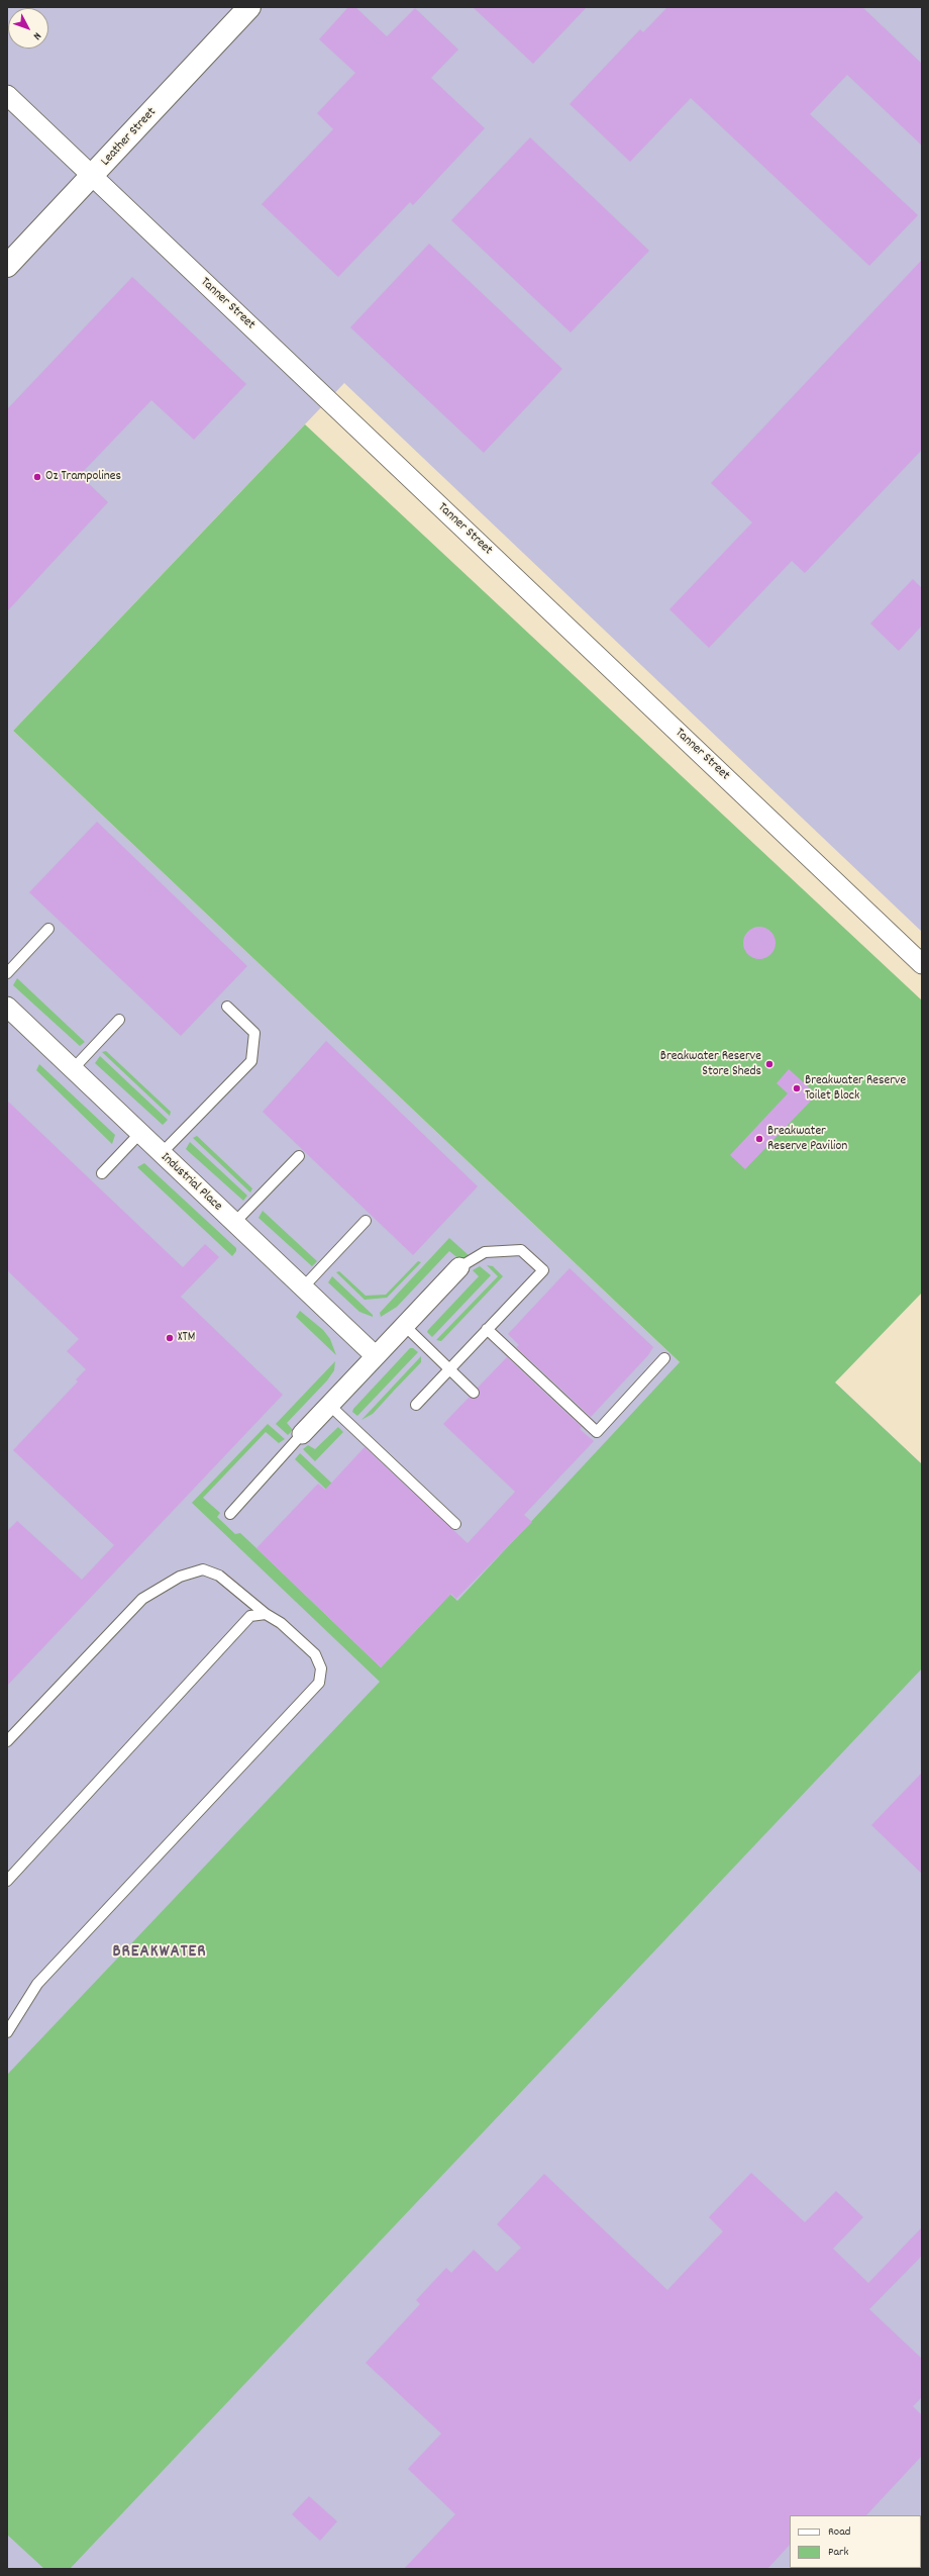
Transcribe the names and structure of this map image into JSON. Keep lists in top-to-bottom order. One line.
{"streets":{"street":["Leather Street","Tanner Street","Industrial Place"]},"crossings":[["Leather Street","Tanner Street"]],"districts":["BREAKWATER"],"places":["Oz Trampolines","Breakwater Reserve Store Sheds","Breakwater Reserve Toilet Block","Breakwater Reserve Pavilion","XTM"],"legend":["Road","Park"],"north":"bottom right"}
